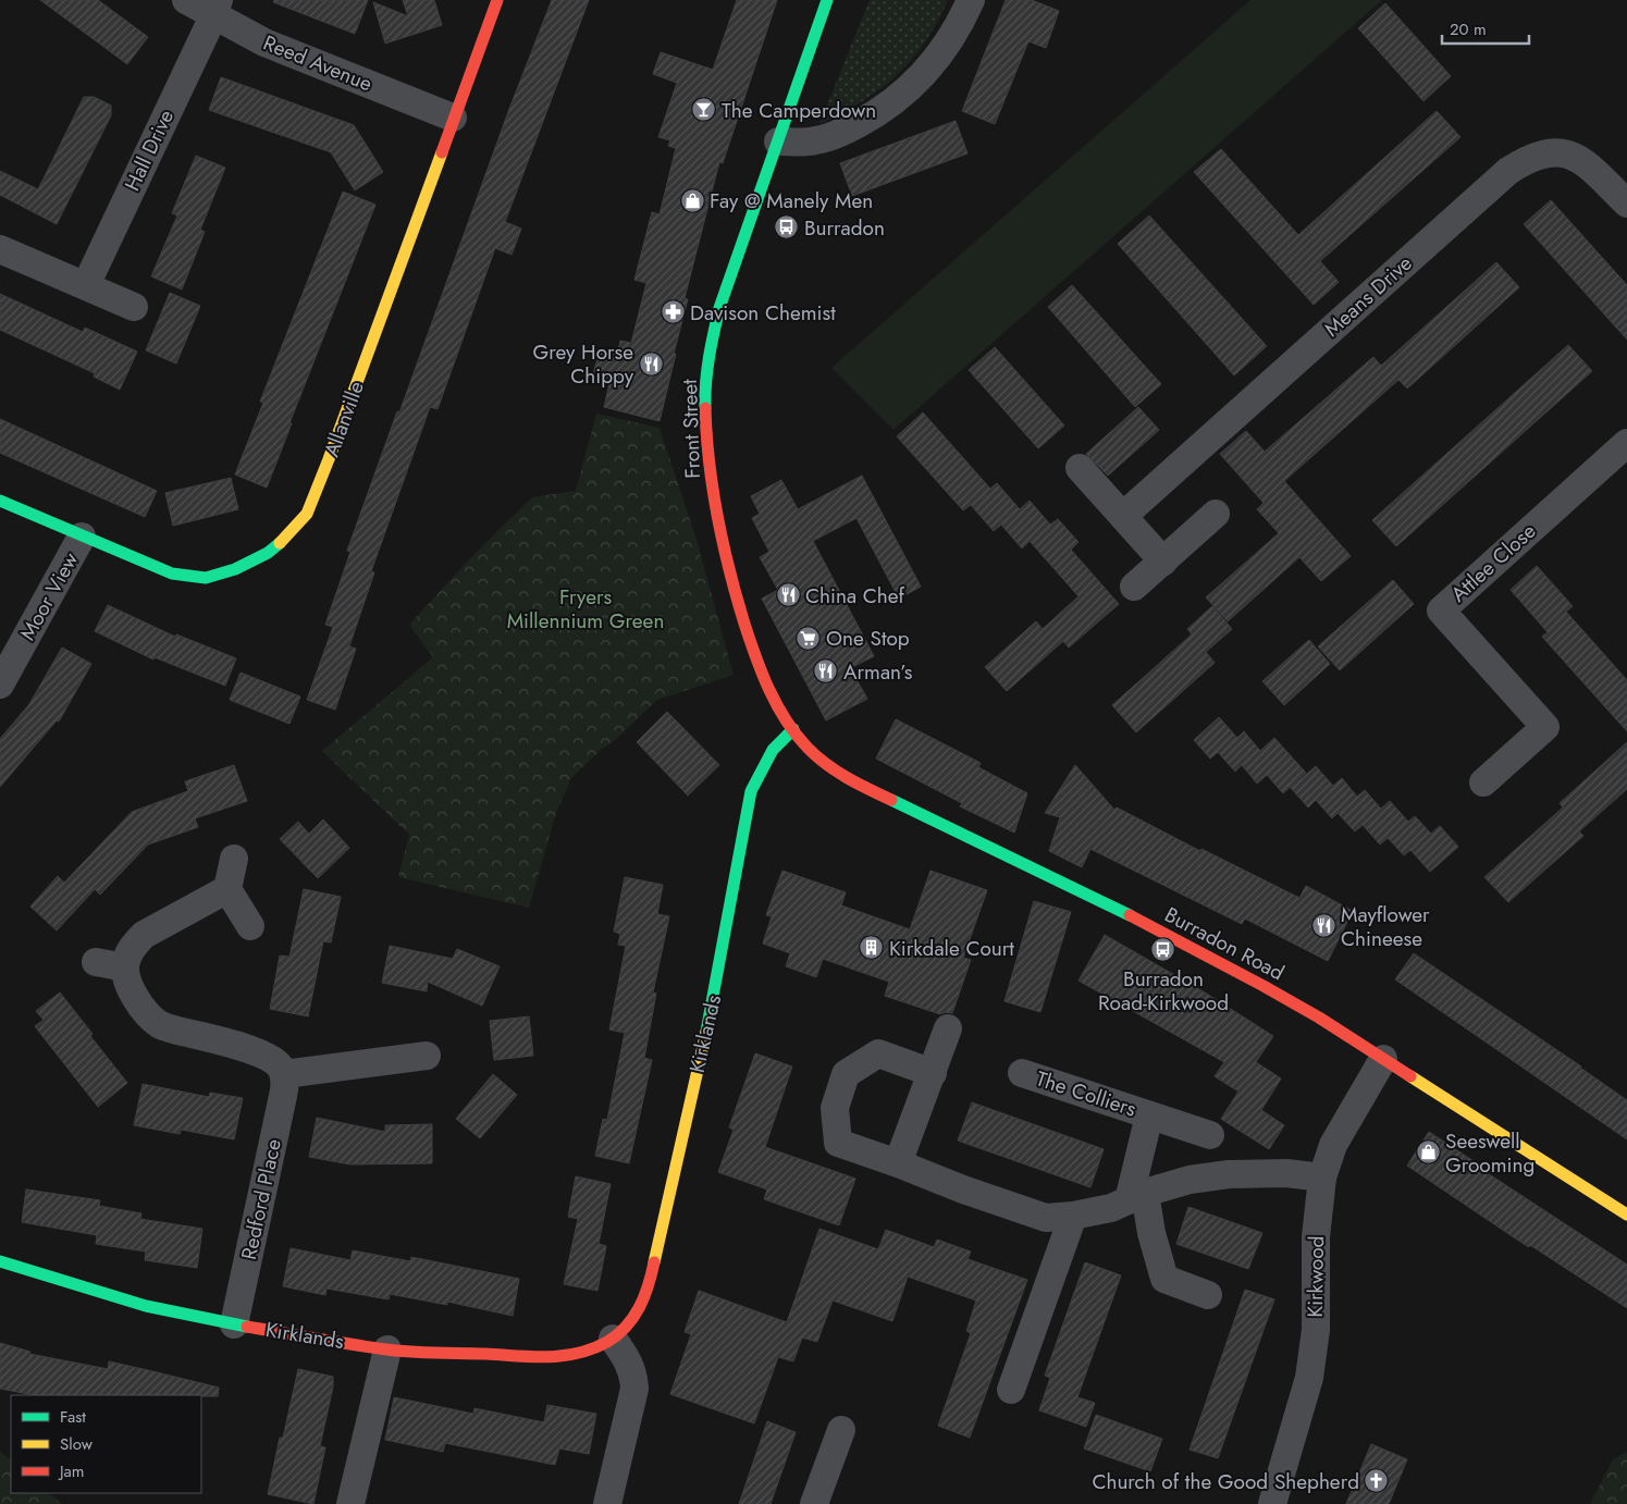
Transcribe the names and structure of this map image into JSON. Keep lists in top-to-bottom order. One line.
{"streets":{"street":["Reed Avenue","Hall Drive","Means Drive","Allanville","Front Street","Attlee Close","Moor View","Burradon Road","Kirklands","The Colliers","Redford Place","Kirkwood"]},"crossings":[["Reed Avenue","Hall Drive"],["Reed Avenue","Allanville"],["Allanville","Moor View"],["Front Street","Burradon Road"],["Front Street","Kirklands"],["Burradon Road","Kirklands"],["Burradon Road","Kirkwood"],["Kirklands","Redford Place"]],"parks":["Fryers Millennium Green"],"places":{"bar":["The Camperdown"],"shop":["Fay @ Manely Men","Seeswell Grooming"],"bus stop":["Burradon","Burradon Road-Kirkwood"],"pharmacy":["Davison Chemist"],"restaurant":["Grey Horse Chippy","China Chef","Arman’s","Mayflower Chineese"],"supermarket":["One Stop"],"building":["Kirkdale Court"],"church":["Church of the Good Shepherd"]},"legend":["Fast","Slow","Jam"],"scale_bar":"20 m"}
